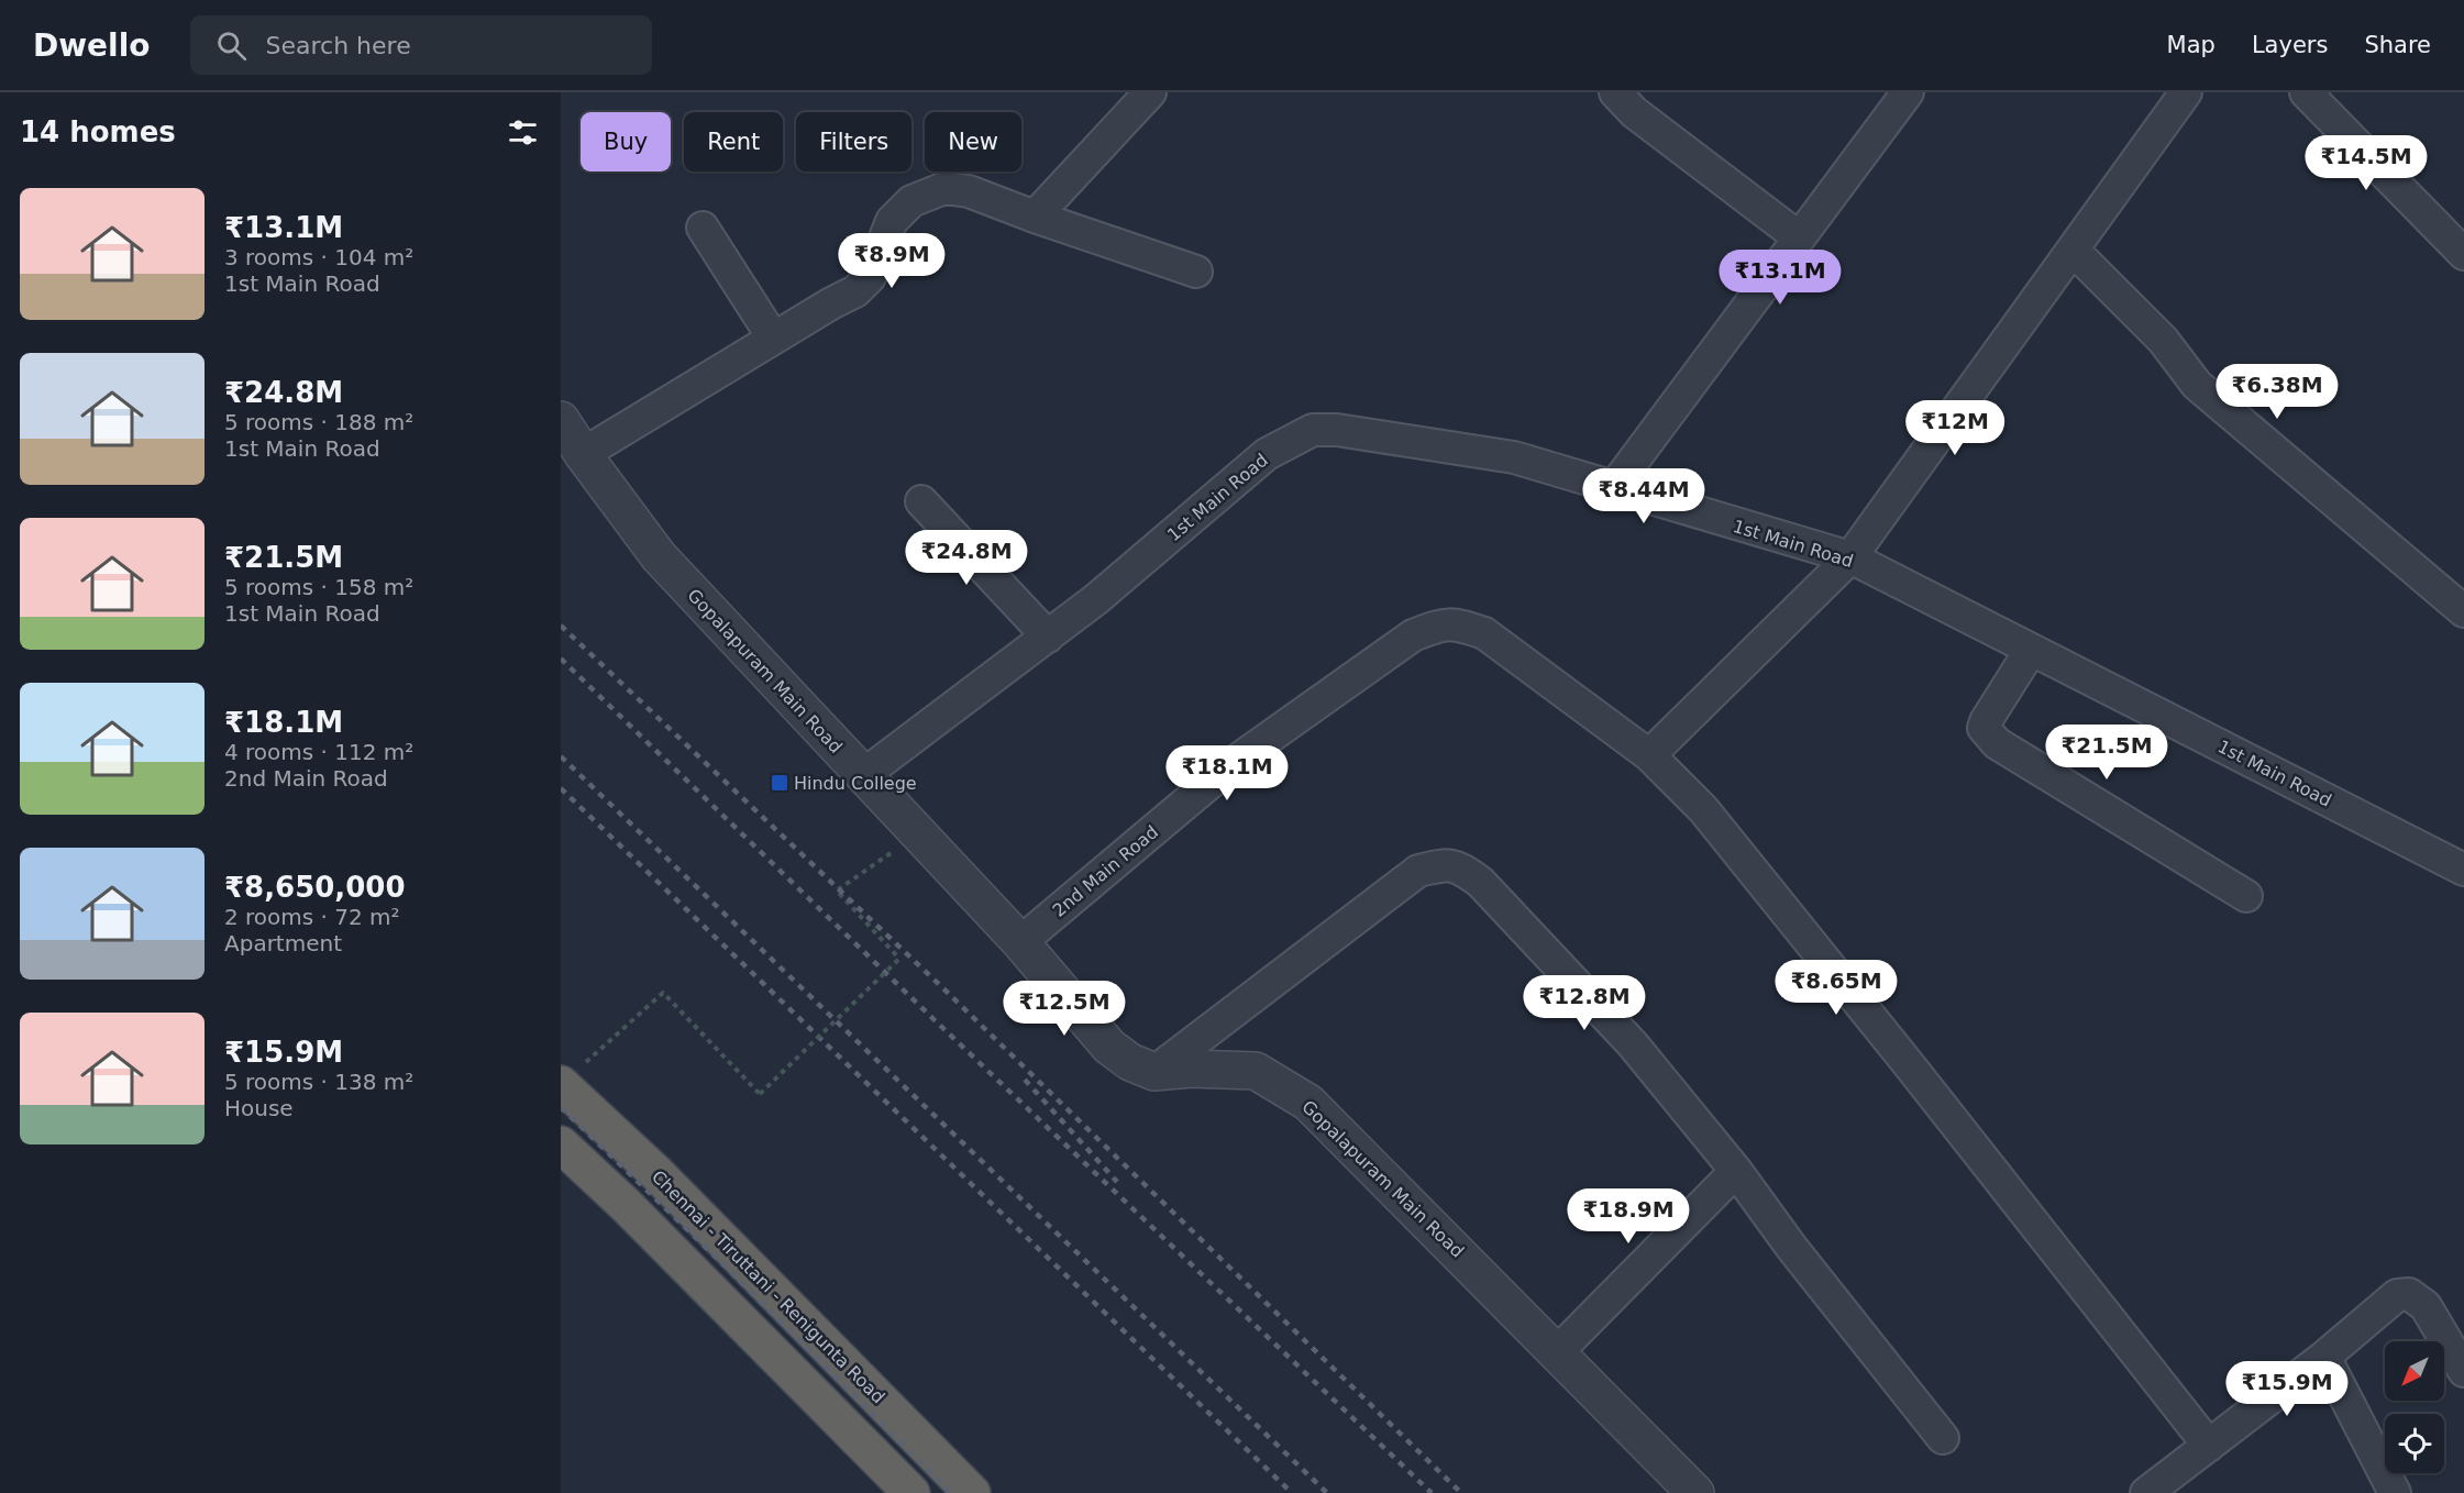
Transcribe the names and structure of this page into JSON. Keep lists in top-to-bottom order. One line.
{"streets":{"highway":["Chennai - Tiruttani - Renigunta Road"],"street":["1st Main Road","Gopalapuram Main Road","2nd Main Road"]},"crossings":[["1st Main Road","Gopalapuram Main Road"],["Gopalapuram Main Road","2nd Main Road"]],"places":{"transit":["Hindu College"]},"north":"bottom left","page":{"header":"Dwello","search":"Search here","nav":["Map","Layers","Share"],"heading":"14 homes","chip":["Buy","Rent","Filters","New"],"price":["₹14.5M","₹8.9M","₹13.1M","₹6.38M","₹12M","₹8.44M","₹24.8M","₹21.5M","₹18.1M","₹8.65M","₹12.8M","₹12.5M","₹18.9M","₹15.9M"],"list":[{"name":"₹13.1M","note":"3 rooms · 104 m² · 1st Main Road"},{"name":"₹24.8M","note":"5 rooms · 188 m² · 1st Main Road"},{"name":"₹21.5M","note":"5 rooms · 158 m² · 1st Main Road"},{"name":"₹18.1M","note":"4 rooms · 112 m² · 2nd Main Road"},{"name":"₹8,650,000","note":"2 rooms · 72 m² · Apartment"},{"name":"₹15.9M","note":"5 rooms · 138 m² · House"}]}}
